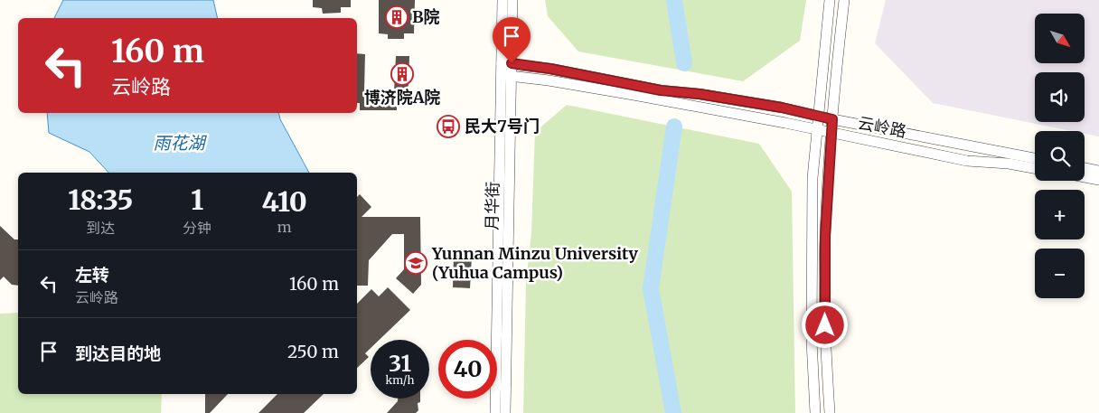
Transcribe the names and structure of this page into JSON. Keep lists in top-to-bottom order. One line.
{"streets":{"street":["云岭路","月华街"]},"crossings":[["云岭路","月华街"]],"water":["雨花湖"],"places":{"building":["B院","博济院A院"],"bus stop":["民大7号门"],"school or university":["Yunnan Minzu University (Yuhua Campus)"]},"north":"bottom right","page":{"map_buttons":["+","−"],"turn":["160 m","云岭路"],"eta":["18:35","到达","1","分钟","410","m"],"list":[{"name":"左转","note":"云岭路","value":"160 m"},{"name":"到达目的地","value":"250 m"}],"speed":"31 km/h","limit":"40"}}
